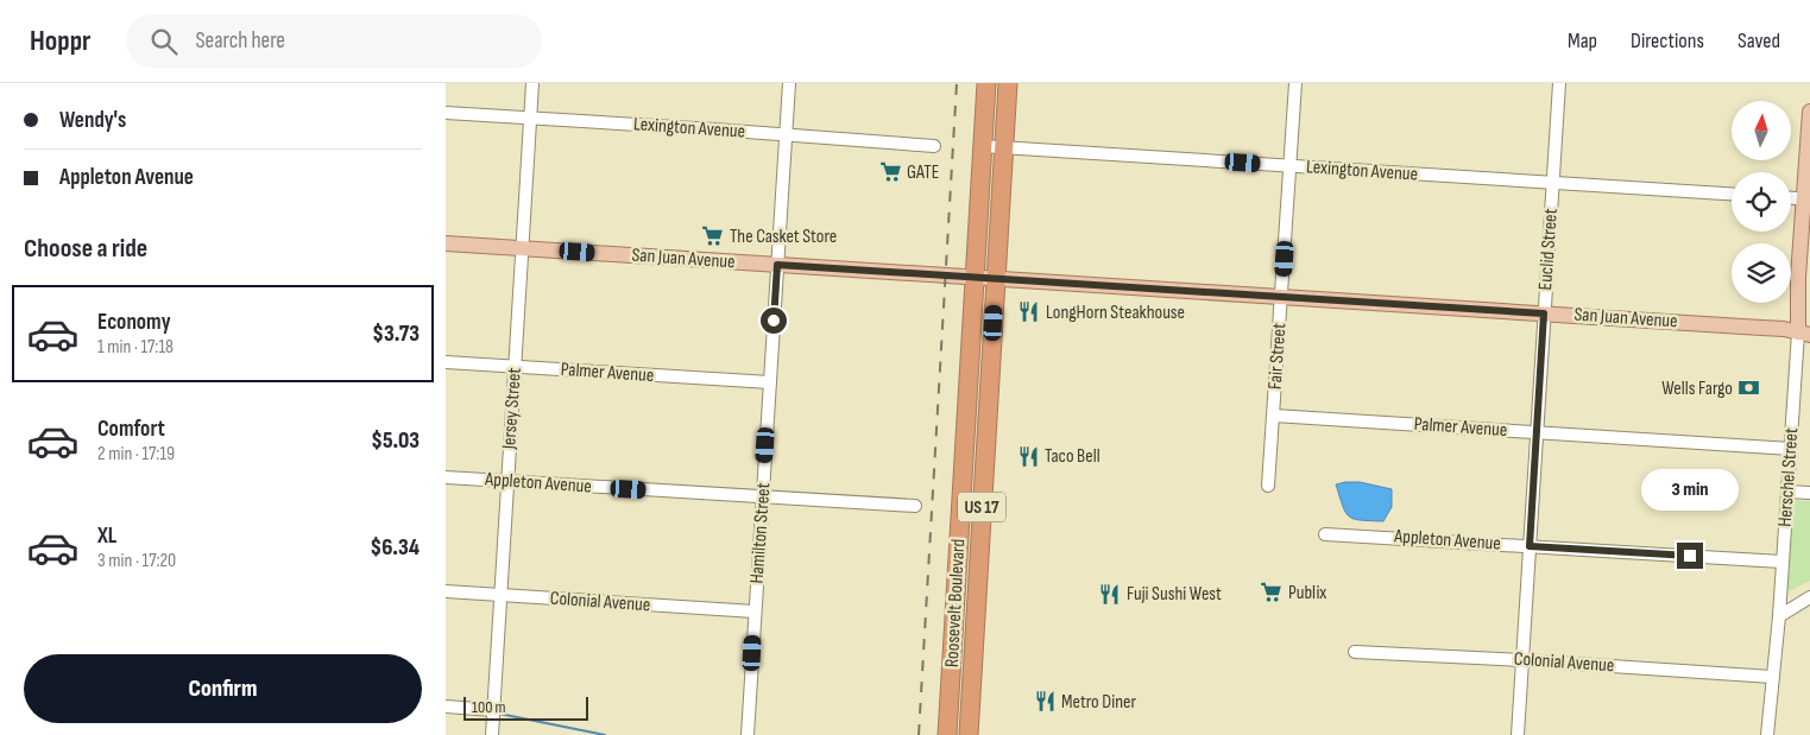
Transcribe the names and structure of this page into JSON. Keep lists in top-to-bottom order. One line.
{"streets":{"highway":["US 17","Roosevelt Boulevard"],"main road":["San Juan Avenue","Herschel Street"],"street":["Lexington Avenue","Euclid Street","Fair Street","Palmer Avenue","Jersey Street","Appleton Avenue","Hamilton Street","Colonial Avenue"]},"crossings":[["Lexington Avenue","Euclid Street"],["Lexington Avenue","Fair Street"],["Lexington Avenue","Jersey Street"],["Lexington Avenue","Hamilton Street"],["Lexington Avenue","Roosevelt Boulevard"],["Euclid Street","San Juan Avenue"],["Euclid Street","Palmer Avenue"],["Euclid Street","Appleton Avenue"],["Euclid Street","Colonial Avenue"],["San Juan Avenue","Fair Street"],["San Juan Avenue","Jersey Street"],["San Juan Avenue","Herschel Street"],["San Juan Avenue","Hamilton Street"],["San Juan Avenue","Roosevelt Boulevard"],["Fair Street","Palmer Avenue"],["Palmer Avenue","Jersey Street"],["Palmer Avenue","Herschel Street"],["Palmer Avenue","Hamilton Street"],["Jersey Street","Appleton Avenue"],["Jersey Street","Colonial Avenue"],["Herschel Street","Appleton Avenue"],["Herschel Street","Colonial Avenue"],["Appleton Avenue","Hamilton Street"],["Hamilton Street","Colonial Avenue"]],"places":{"supermarket":["GATE","The Casket Store","Publix"],"restaurant":["LongHorn Steakhouse","Taco Bell","Fuji Sushi West","Metro Diner"],"bank":["Wells Fargo"]},"scale_bar":"100 m","north":"top","page":{"header":"Hoppr","search":"Search here","nav":["Map","Directions","Saved"],"banner":["Wendy's","Appleton Avenue"],"heading":"Choose a ride","list":[{"name":"Economy","note":"1 min · 17:18","value":"$3.73"},{"name":"Comfort","note":"2 min · 17:19","value":"$5.03"},{"name":"XL","note":"3 min · 17:20","value":"$6.34"}],"bubble":"3 min","buttons":"Confirm","scale":"100 m"}}
